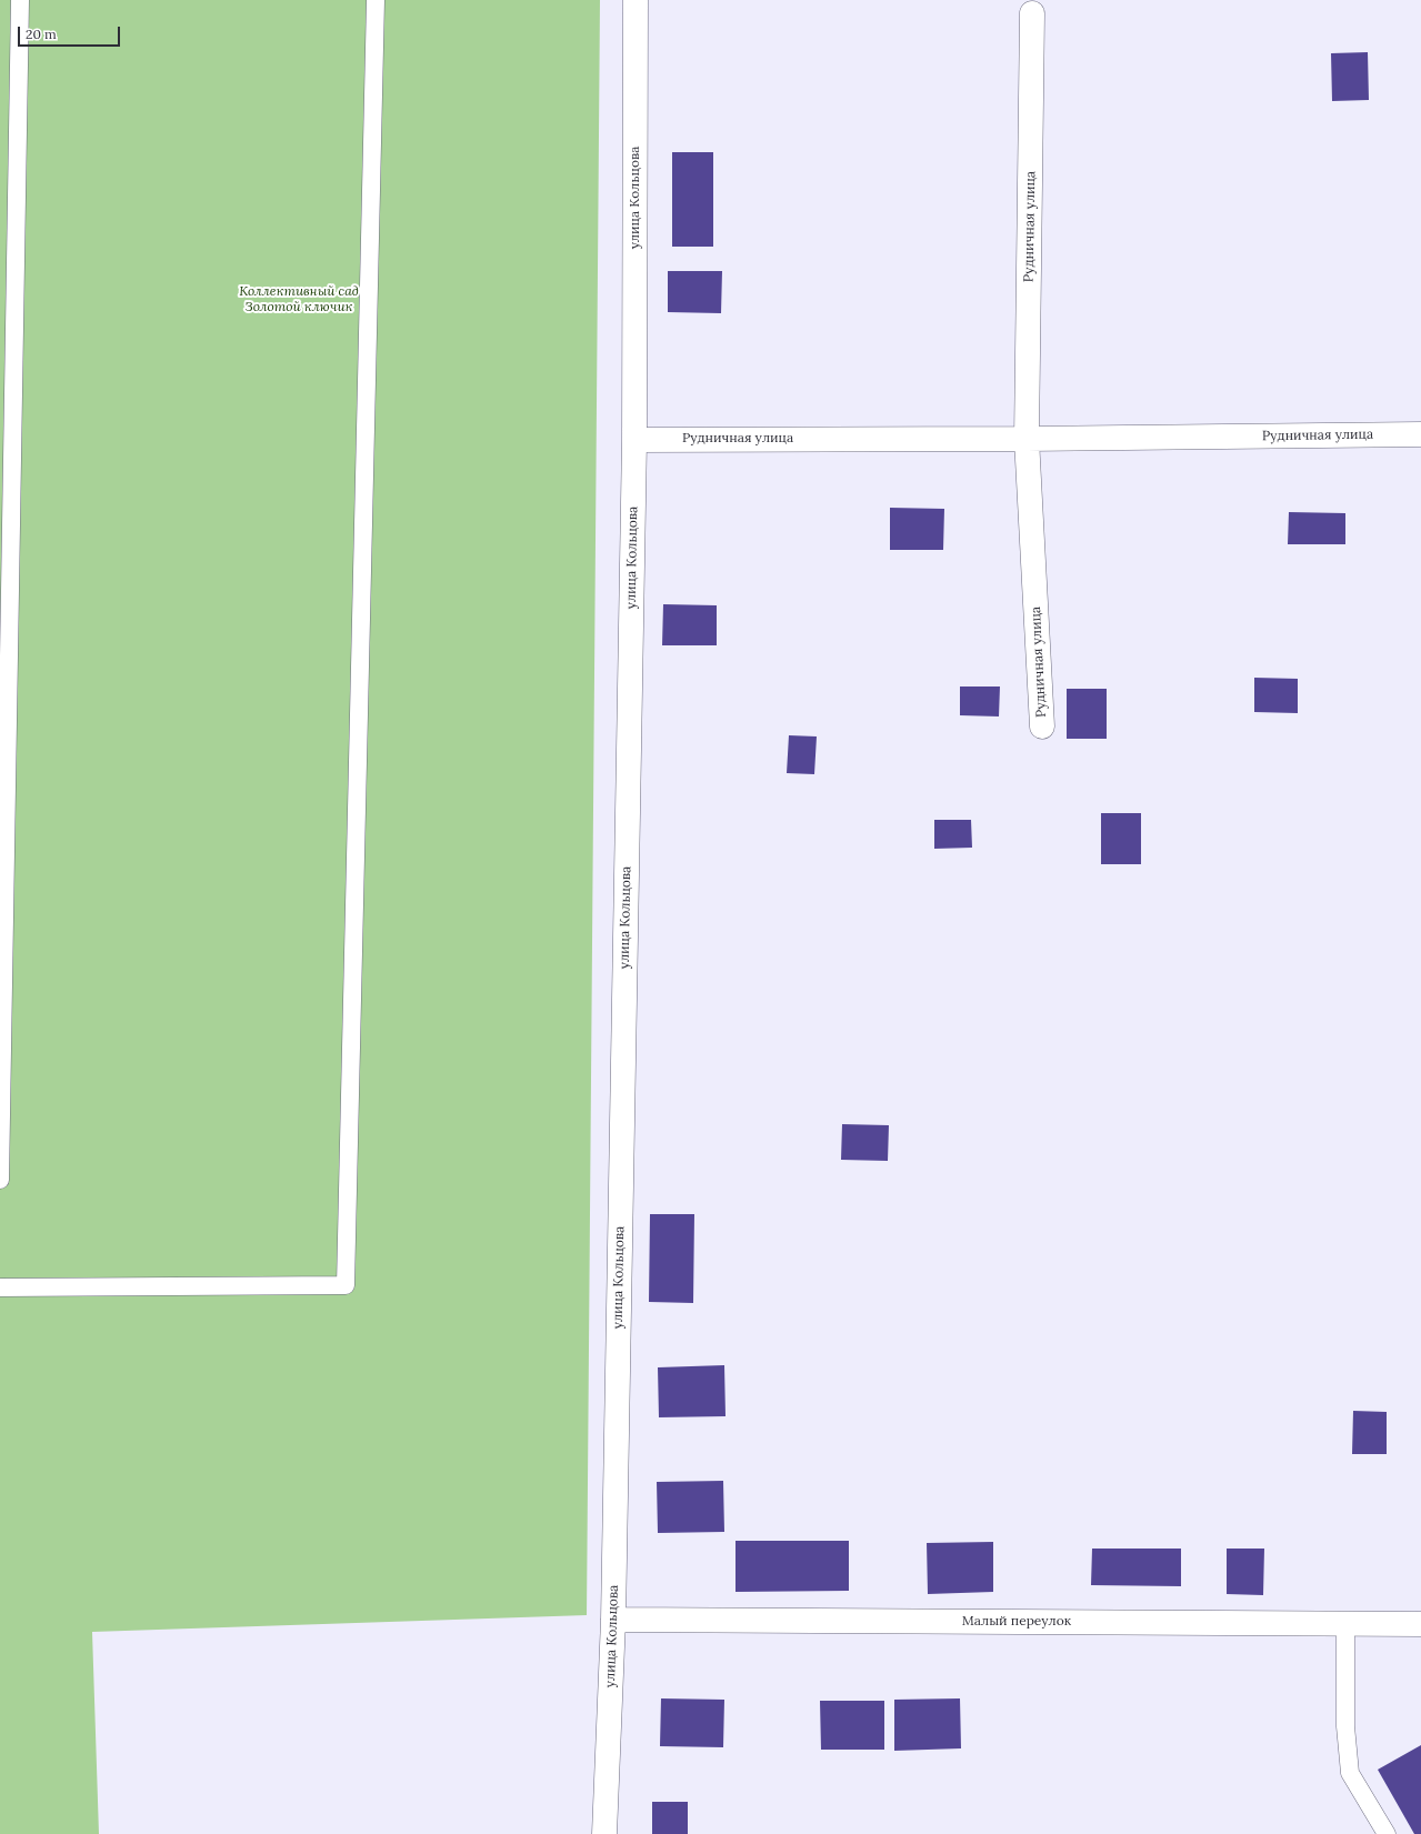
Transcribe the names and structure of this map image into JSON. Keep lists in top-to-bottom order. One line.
{"streets":{"street":["улица Кольцова","Рудничная улица","Малый переулок"]},"crossings":[["улица Кольцова","Рудничная улица"],["улица Кольцова","Малый переулок"]],"parks":["Коллективный сад Золотой ключик"],"scale_bar":"20 m"}
